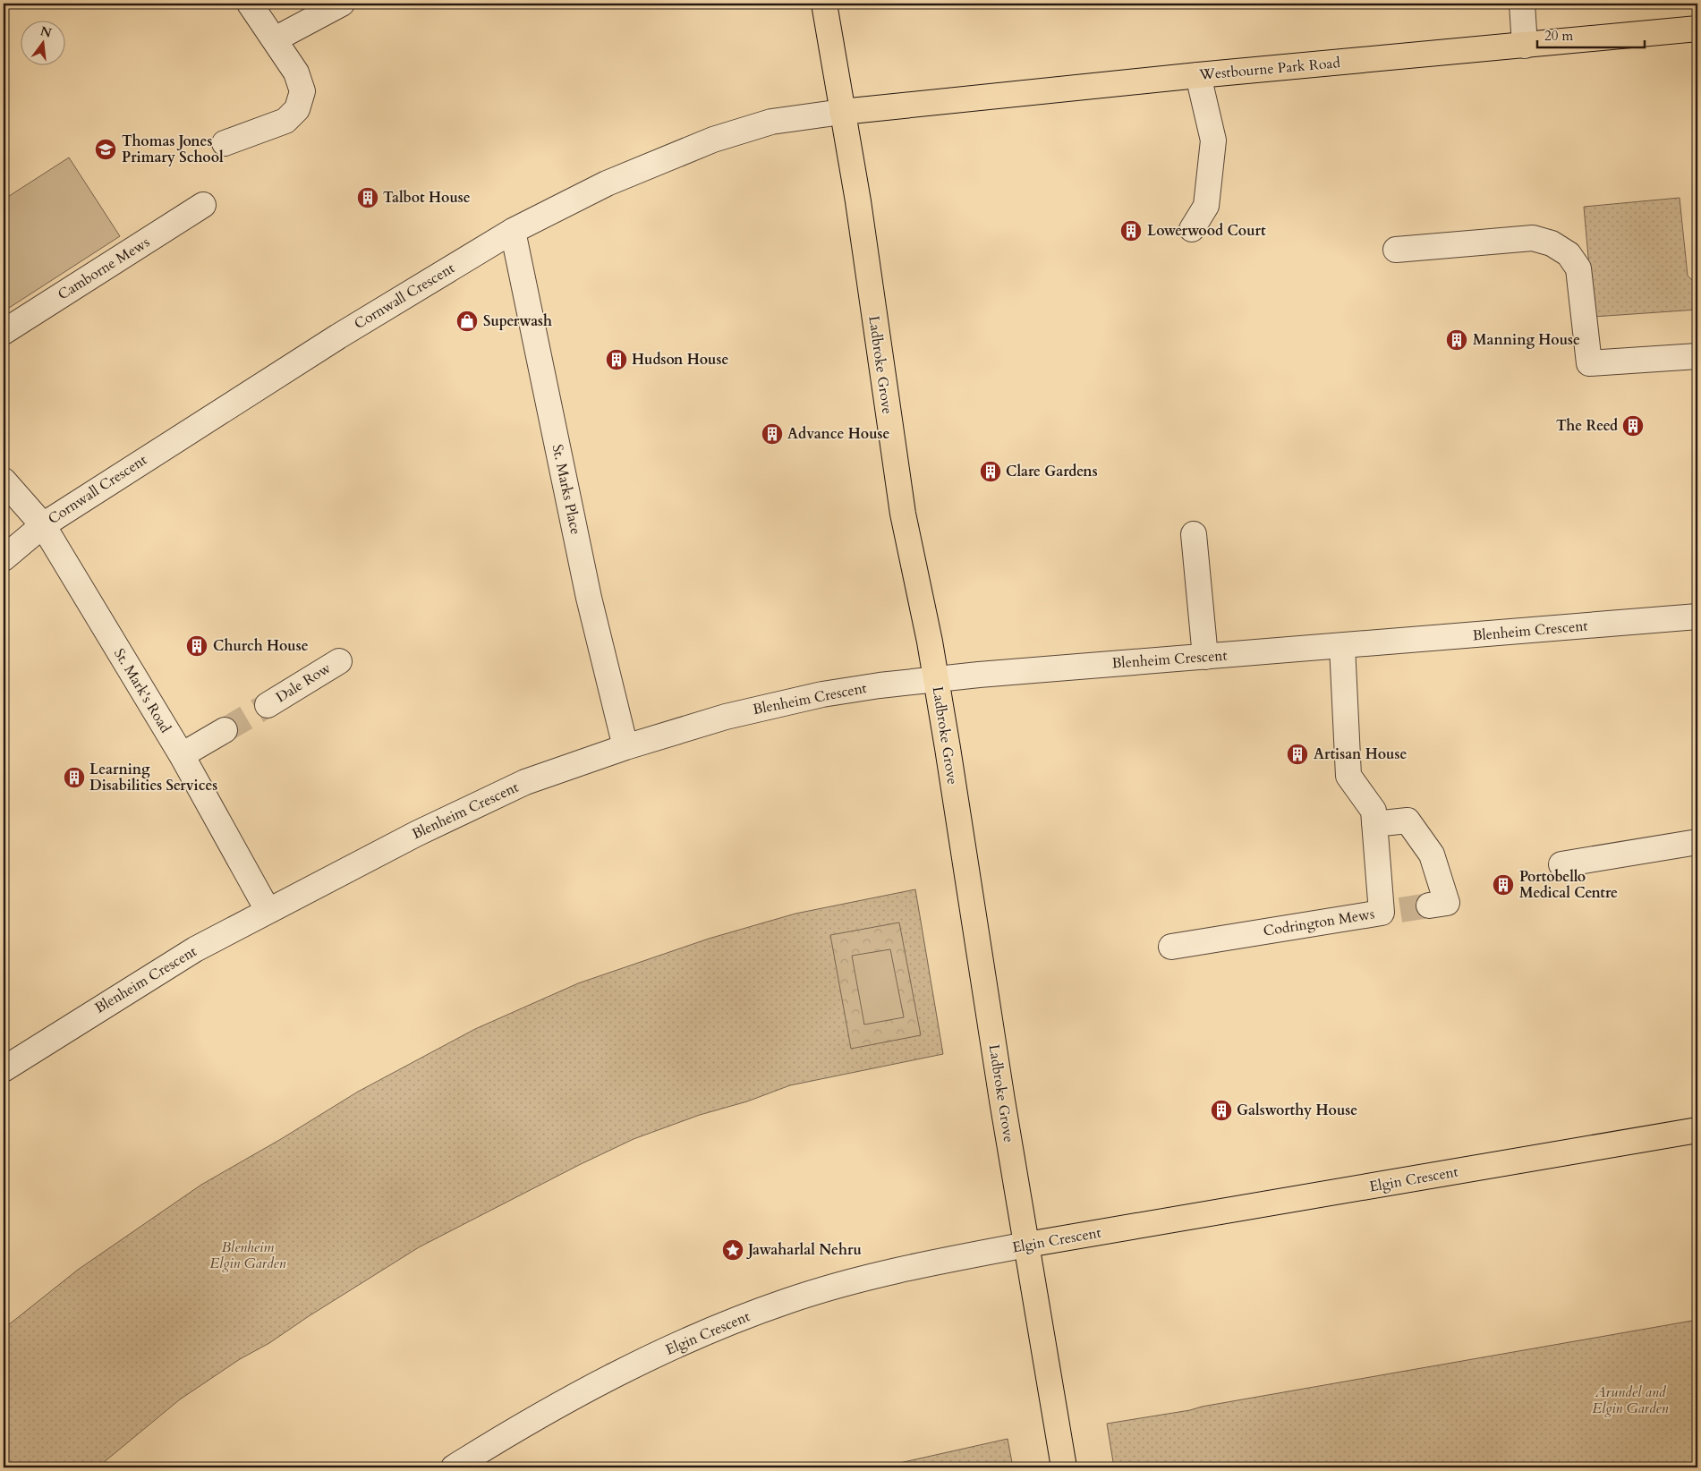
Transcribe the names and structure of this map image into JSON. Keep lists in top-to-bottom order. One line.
{"streets":{"main road":["Westbourne Park Road","Ladbroke Grove","Elgin Crescent"],"street":["Camborne Mews","Cornwall Crescent","St. Marks Place","Blenheim Crescent","Dale Row","St. Mark's Road","Codrington Mews"]},"crossings":[["Westbourne Park Road","Cornwall Crescent"],["Westbourne Park Road","Ladbroke Grove"],["Cornwall Crescent","Ladbroke Grove"],["Cornwall Crescent","St. Marks Place"],["Cornwall Crescent","St. Mark's Road"],["Ladbroke Grove","Blenheim Crescent"],["Ladbroke Grove","Elgin Crescent"],["St. Marks Place","Blenheim Crescent"],["Blenheim Crescent","St. Mark's Road"],["Blenheim Crescent","Codrington Mews"]],"parks":["Blenheim Elgin Garden","Arundel and Elgin Garden"],"places":{"school or university":["Thomas Jones Primary School"],"building":["Talbot House","Lowerwood Court","Manning House","Hudson House","The Reed","Advance House","Clare Gardens","Church House","Artisan House","Learning Disabilities Services","Portobello Medical Centre","Galsworthy House"],"shop":["Superwash"],"place":["Jawaharlal Nehru"]},"scale_bar":"20 m","north":"top"}
